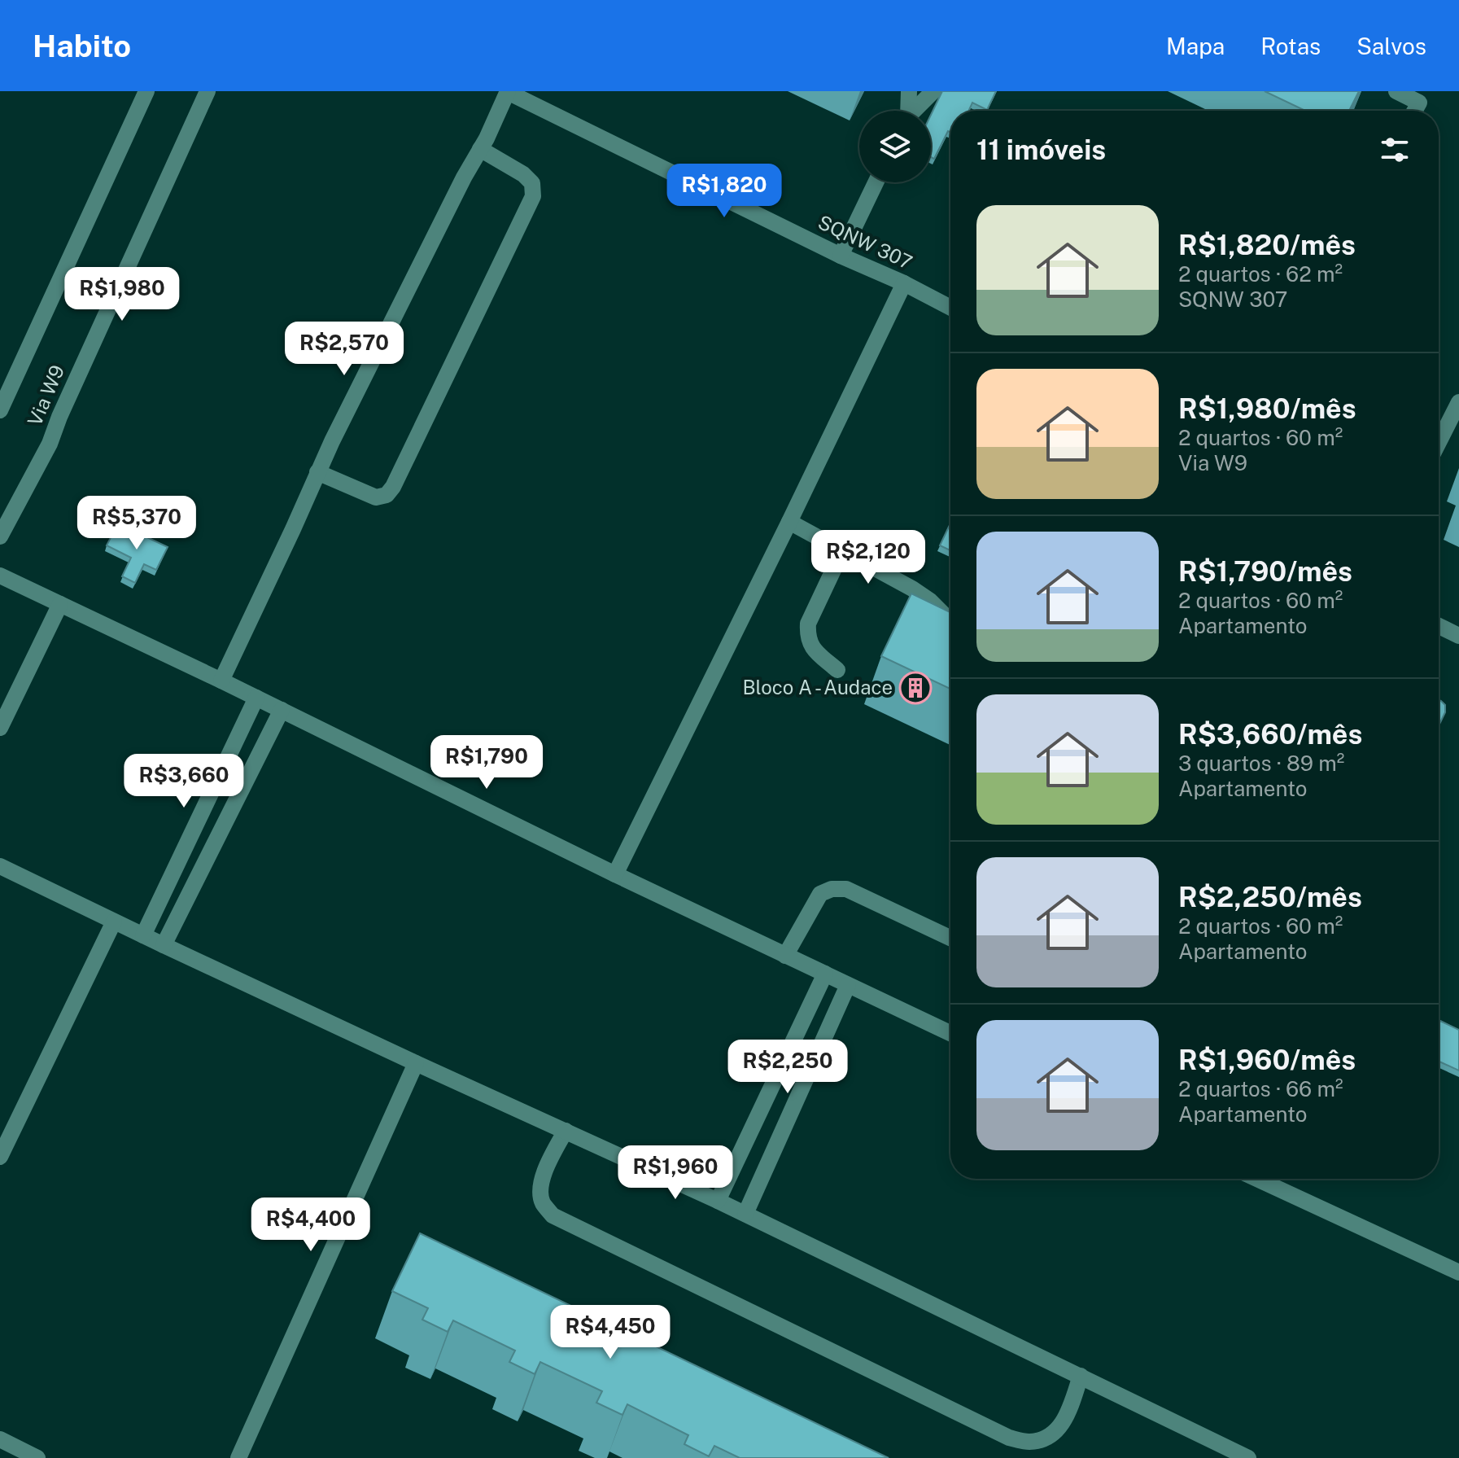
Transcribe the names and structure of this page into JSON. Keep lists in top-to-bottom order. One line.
{"streets":{"street":["SQNW 307","Via W9"]},"places":{"building":["Bloco A - Audace"]},"page":{"header":"Habito","nav":["Mapa","Rotas","Salvos"],"heading":"11 imóveis","price":["R$1,820","R$1,980","R$2,570","R$5,370","R$2,120","R$1,790","R$3,660","R$2,250","R$1,960","R$4,400","R$4,450"],"list":[{"name":"R$1,820/mês","note":"2 quartos · 62 m² · SQNW 307"},{"name":"R$1,980/mês","note":"2 quartos · 60 m² · Via W9"},{"name":"R$1,790/mês","note":"2 quartos · 60 m² · Apartamento"},{"name":"R$3,660/mês","note":"3 quartos · 89 m² · Apartamento"},{"name":"R$2,250/mês","note":"2 quartos · 60 m² · Apartamento"},{"name":"R$1,960/mês","note":"2 quartos · 66 m² · Apartamento"}]}}
